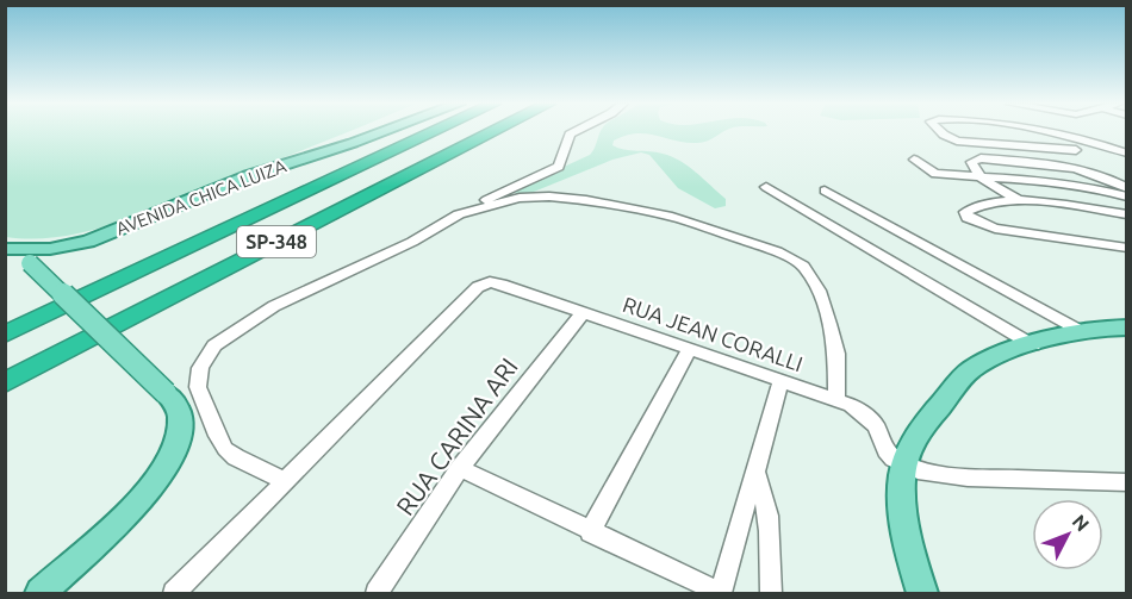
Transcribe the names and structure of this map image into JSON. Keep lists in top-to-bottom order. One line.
{"streets":{"highway":["SP-348"],"main road":["AVENIDA CHICA LUIZA"],"street":["RUA JEAN CORALLI","RUA CARINA ARI"]},"crossings":[["RUA JEAN CORALLI","RUA CARINA ARI"]],"north":"top right"}
